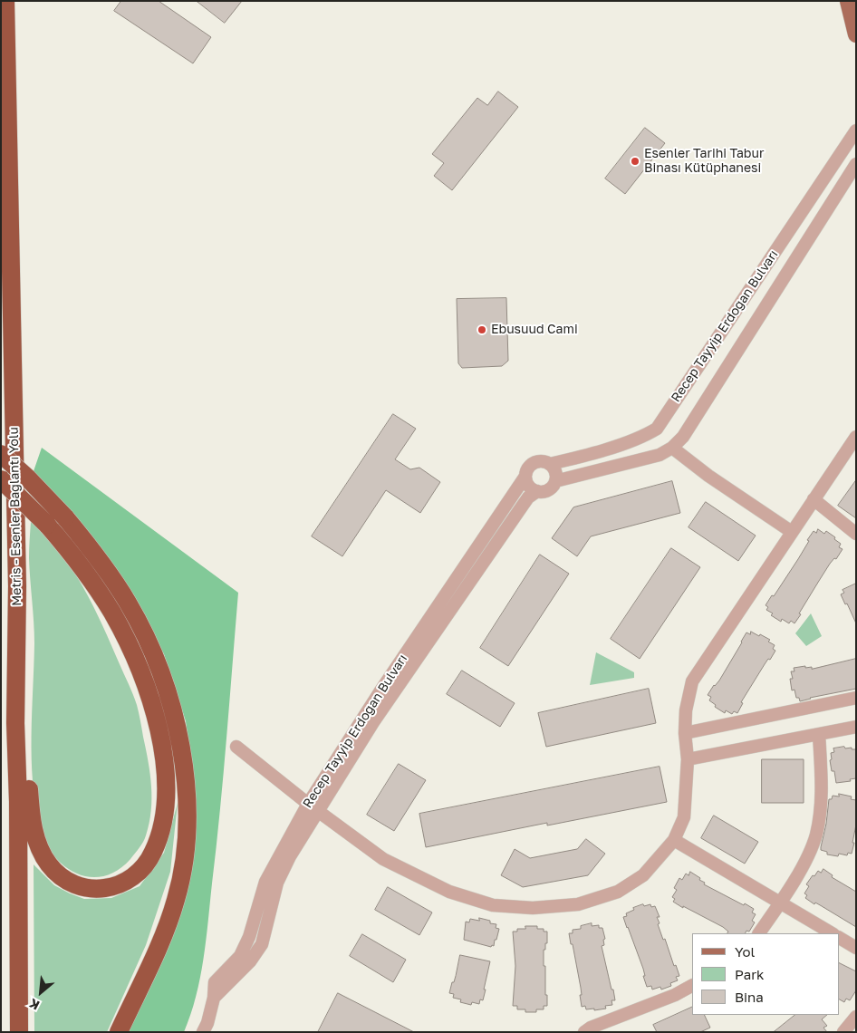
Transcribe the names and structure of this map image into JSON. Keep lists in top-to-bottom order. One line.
{"streets":{"highway":["Metris - Esenler Bağlantı Yolu"],"street":["Recep Tayyip Erdoğan Bulvarı"]},"places":["Esenler Tarihi Tabur Binası Kütüphanesi","Ebusuud Cami"],"legend":["Yol","Park","Bina"],"north":"bottom left"}
